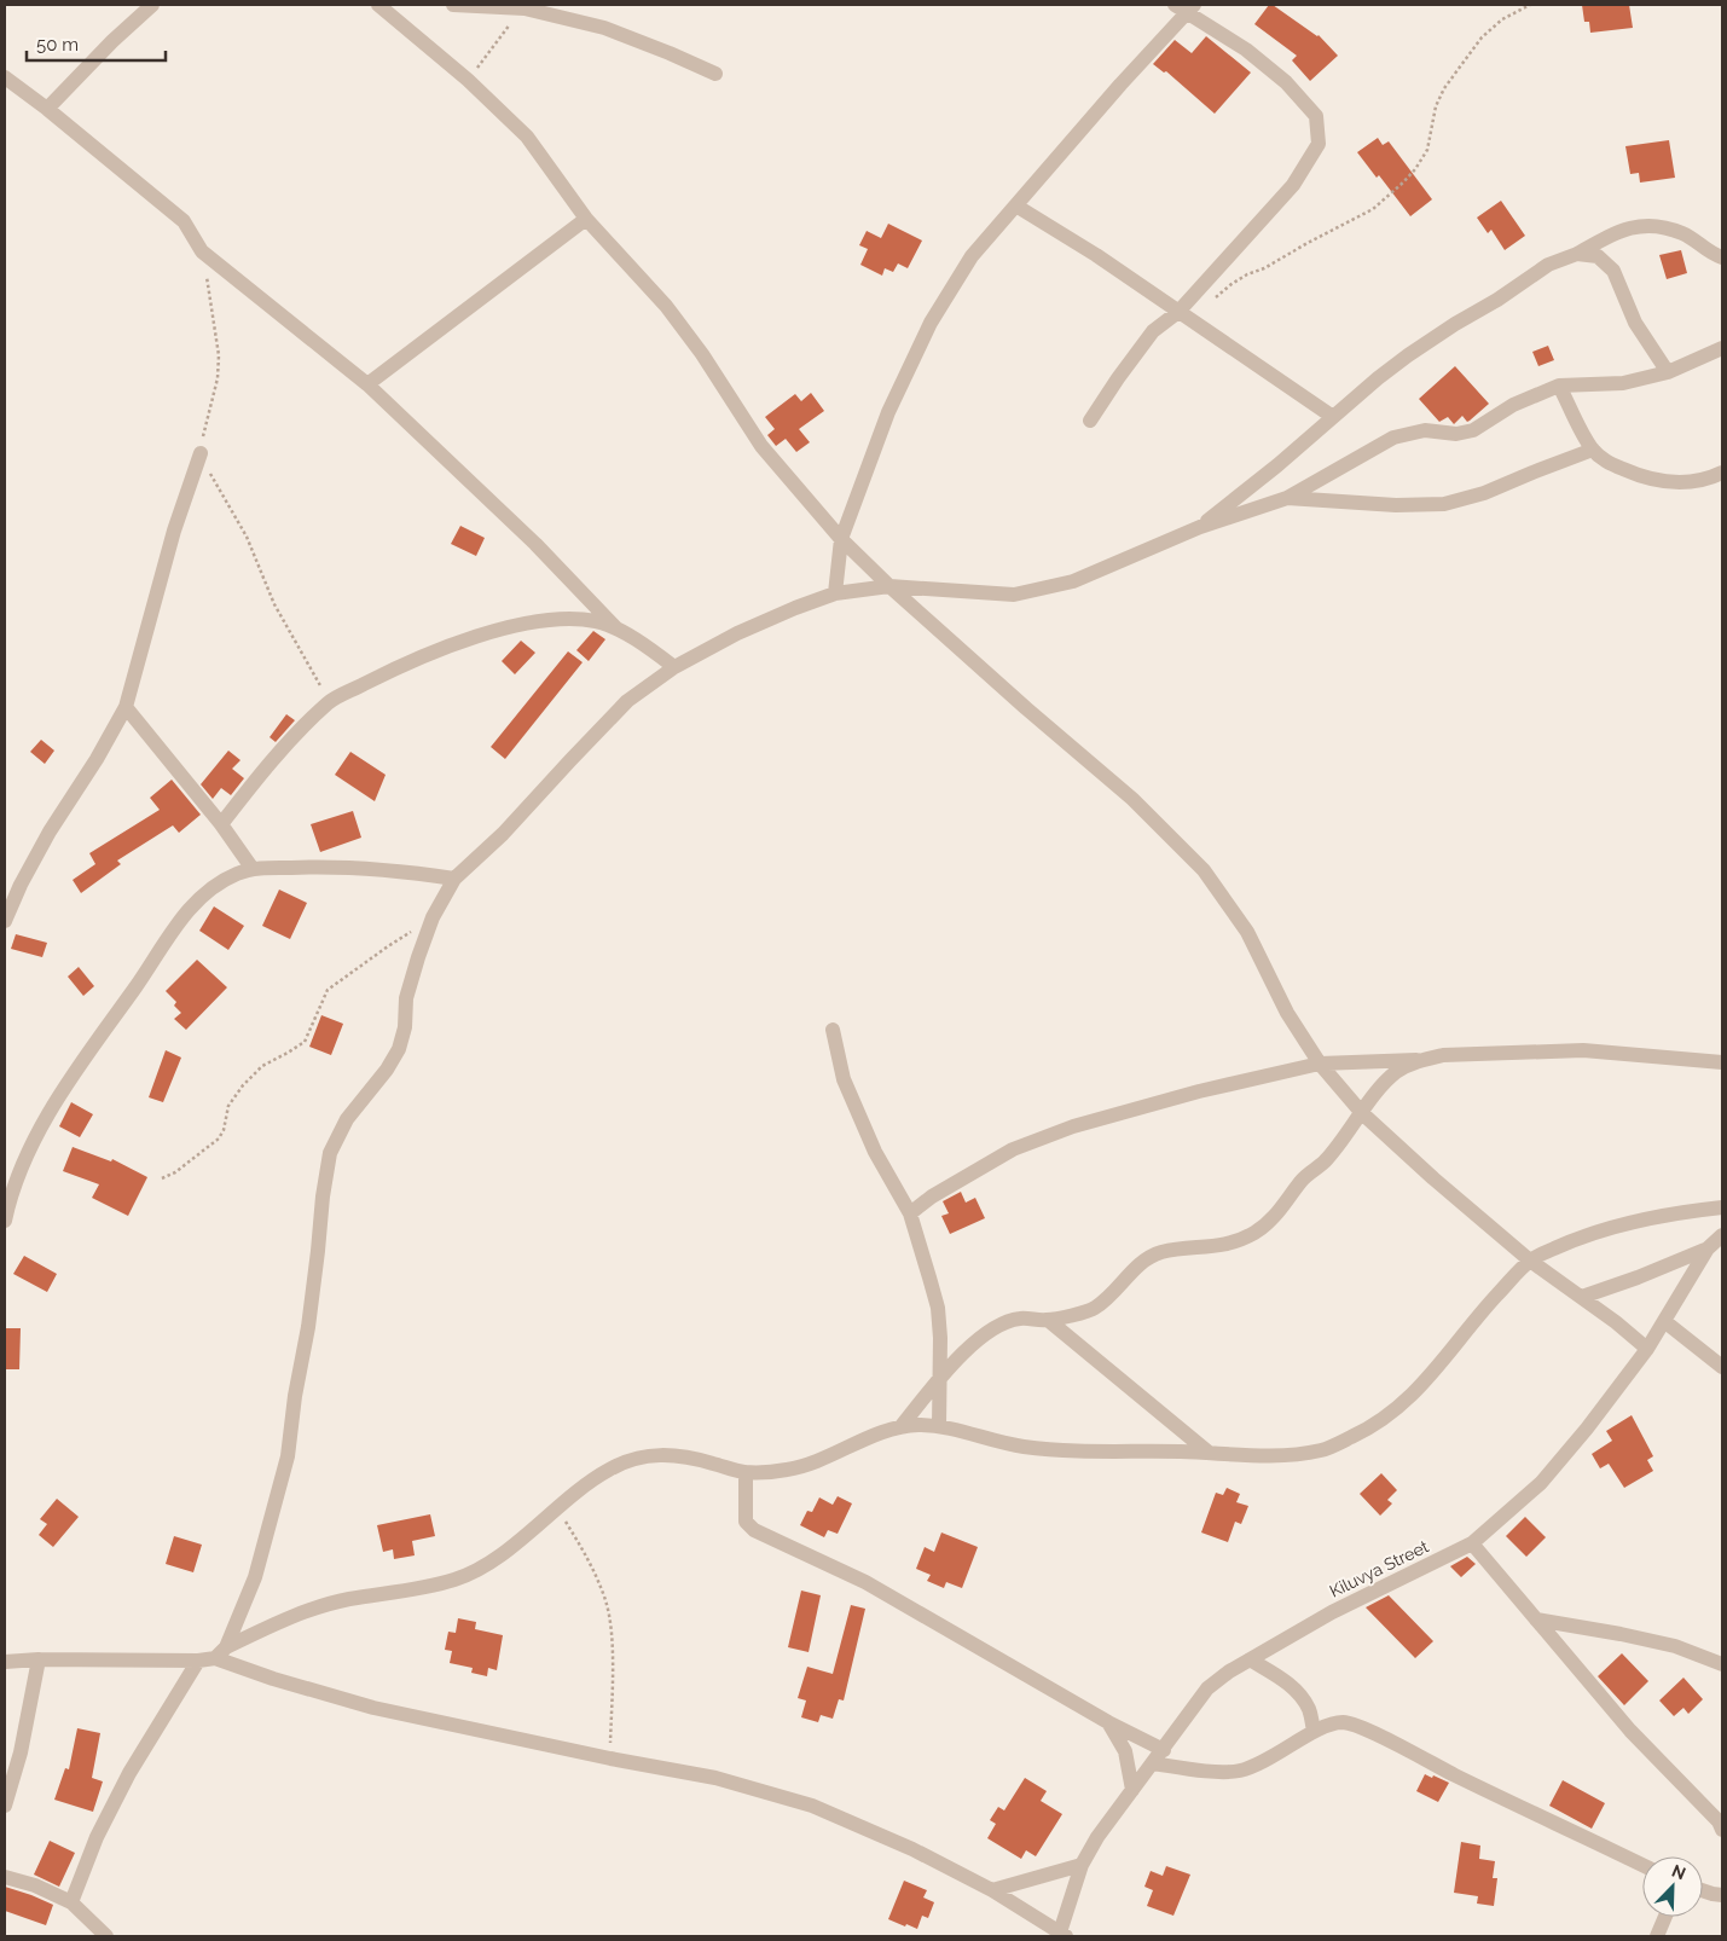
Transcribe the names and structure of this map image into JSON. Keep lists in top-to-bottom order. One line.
{"streets":{"street":["Kiluvya Street"]},"scale_bar":"50 m","north":"top right"}
